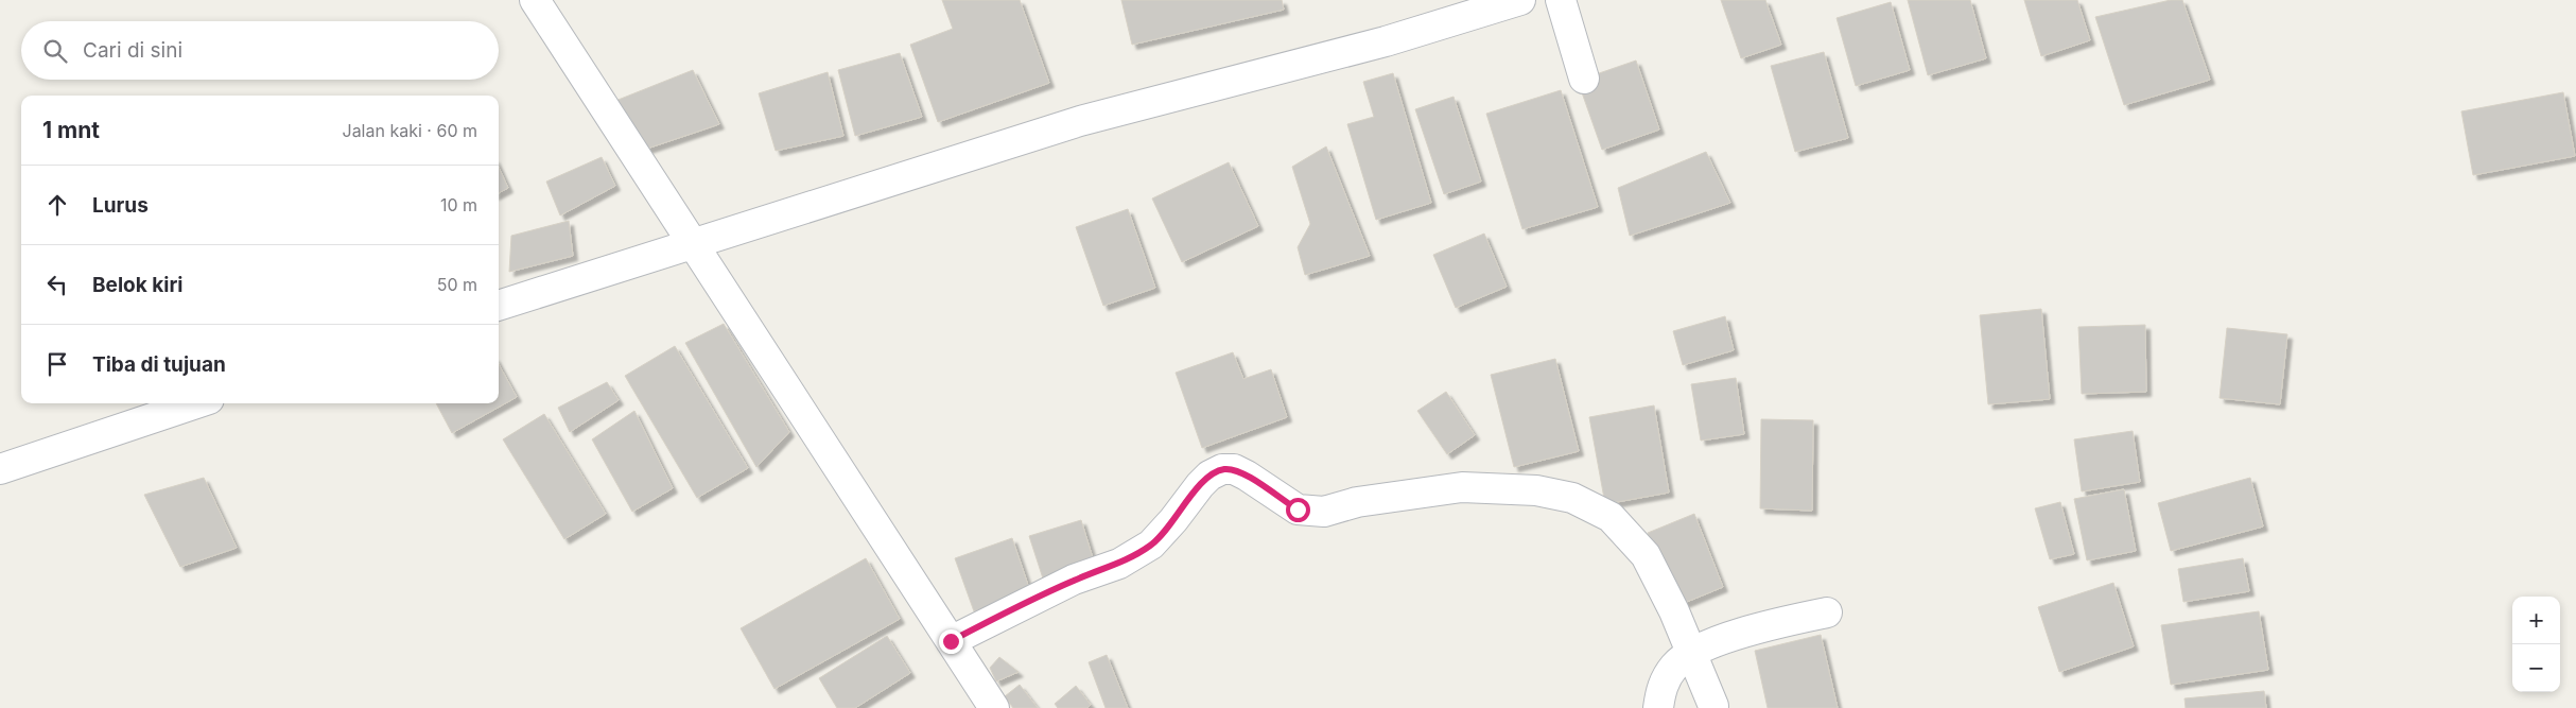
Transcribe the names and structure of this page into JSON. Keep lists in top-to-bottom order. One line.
{"page":{"search":"Cari di sini","heading":["1 mnt","Jalan kaki · 60 m"],"list":[["Lurus","10 m"],["Belok kiri","50 m"],"Tiba di tujuan"],"map_buttons":["+","−"]}}
